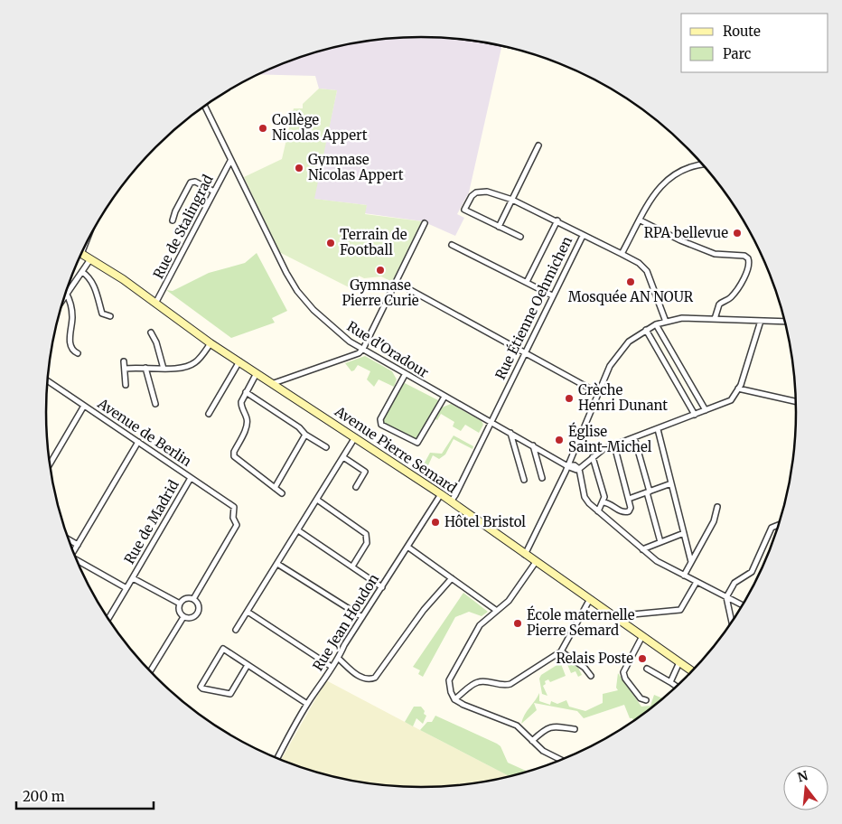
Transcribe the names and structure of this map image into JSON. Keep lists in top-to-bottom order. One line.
{"streets":{"main road":["Avenue Pierre Semard"],"street":["Rue de Stalingrad","Rue Étienne Oehmichen","Rue d'Oradour","Avenue de Berlin","Rue de Madrid","Rue Jean Houdon"]},"crossings":[["Rue de Stalingrad","Rue d'Oradour"],["Rue de Stalingrad","Avenue Pierre Semard"],["Rue Étienne Oehmichen","Rue d'Oradour"],["Rue Étienne Oehmichen","Avenue Pierre Semard"],["Avenue de Berlin","Rue de Madrid"],["Avenue Pierre Semard","Rue Jean Houdon"]],"places":["Collège Nicolas Appert","Gymnase Nicolas Appert","RPA bellevue","Terrain de Football","Gymnase Pierre Curie","Mosquée AN NOUR","Crèche Henri Dunant","Église Saint-Michel","Hôtel Bristol","École maternelle Pierre Semard","Relais Poste"],"legend":["Route","Parc"],"scale_bar":"200 m","north":"top"}
